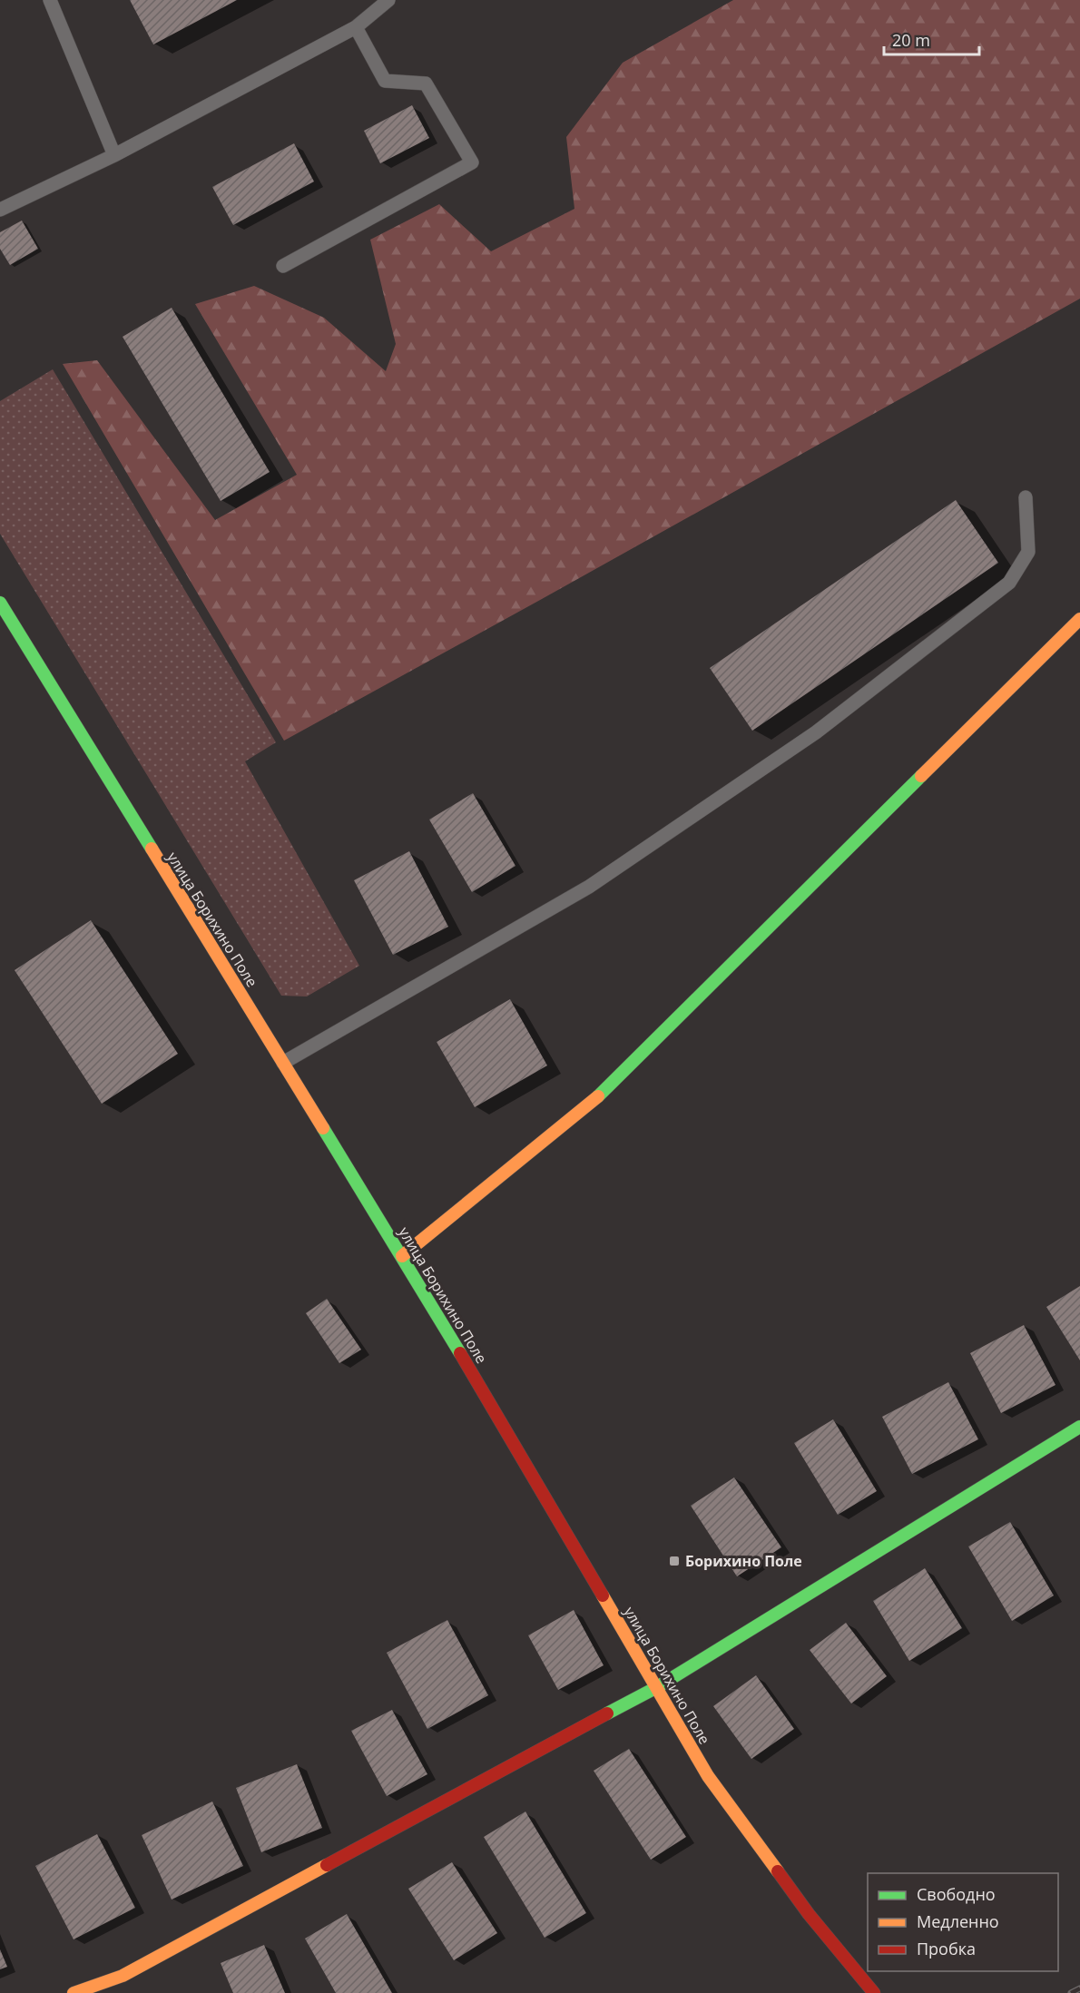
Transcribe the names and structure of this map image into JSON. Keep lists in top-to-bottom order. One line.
{"streets":{"street":["улица Борихино Поле"]},"places":{"transit":["Борихино Поле"]},"legend":["Свободно","Медленно","Пробка"],"scale_bar":"20 m"}
